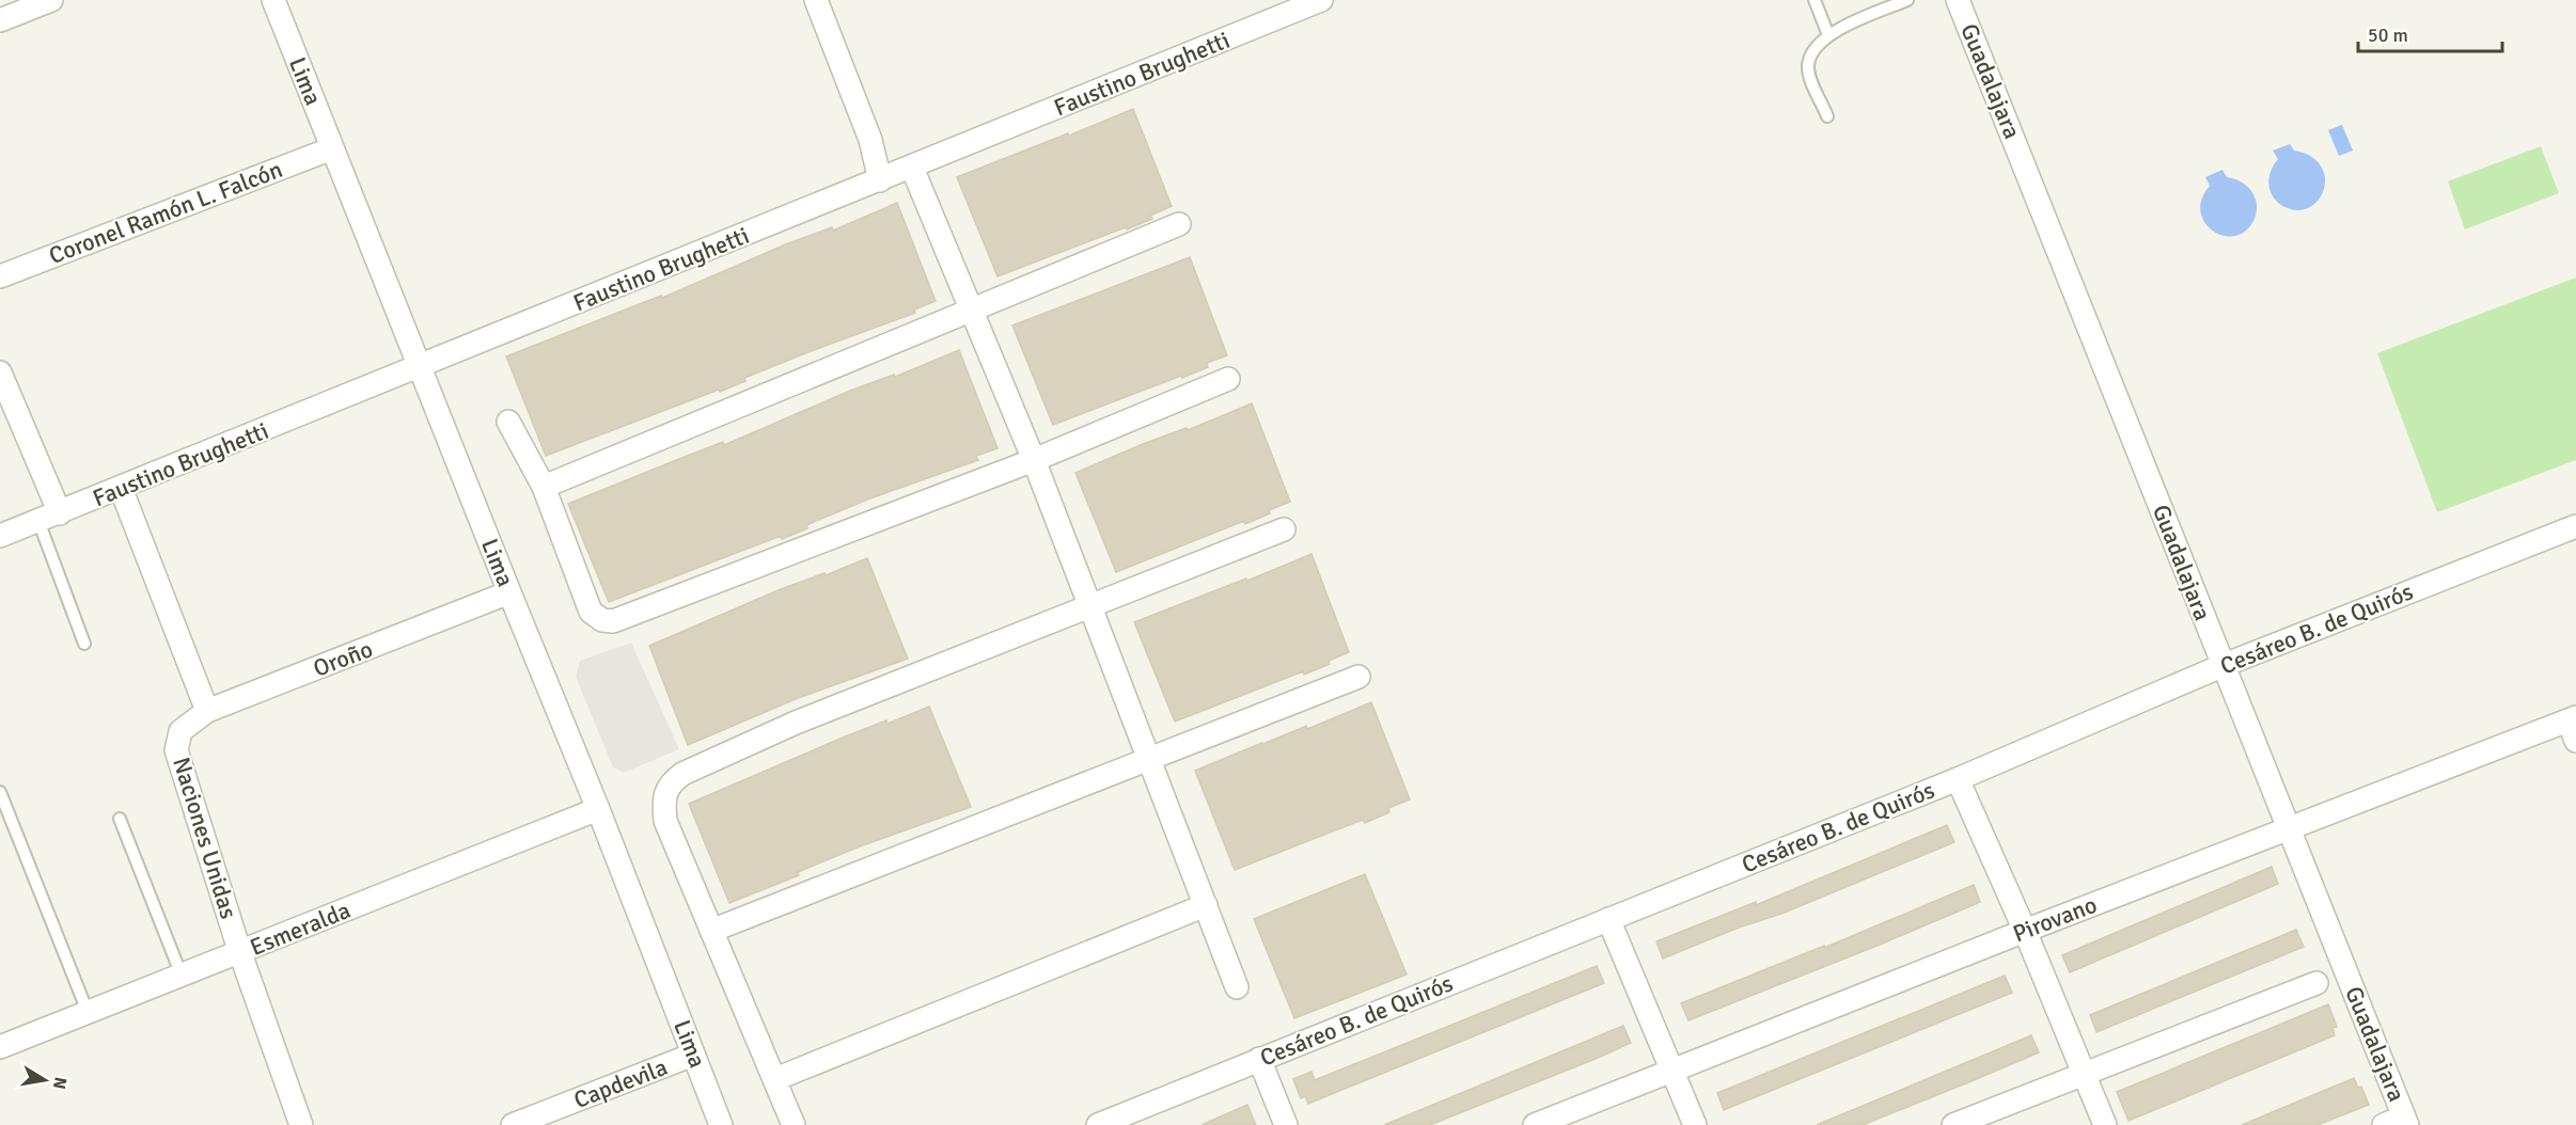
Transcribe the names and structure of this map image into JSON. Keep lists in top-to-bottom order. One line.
{"streets":{"street":["Faustino Brughetti","Lima","Guadalajara","Coronel Ramón L. Falcón","Cesáreo B. de Quirós","Oroño","Naciones Unidas","Pirovano","Esmeralda","Capdevila"]},"crossings":[["Faustino Brughetti","Lima"],["Lima","Coronel Ramón L. Falcón"],["Lima","Oroño"],["Lima","Esmeralda"],["Lima","Capdevila"],["Guadalajara","Cesáreo B. de Quirós"],["Guadalajara","Pirovano"],["Oroño","Naciones Unidas"],["Naciones Unidas","Esmeralda"]],"scale_bar":"50 m","north":"right"}
